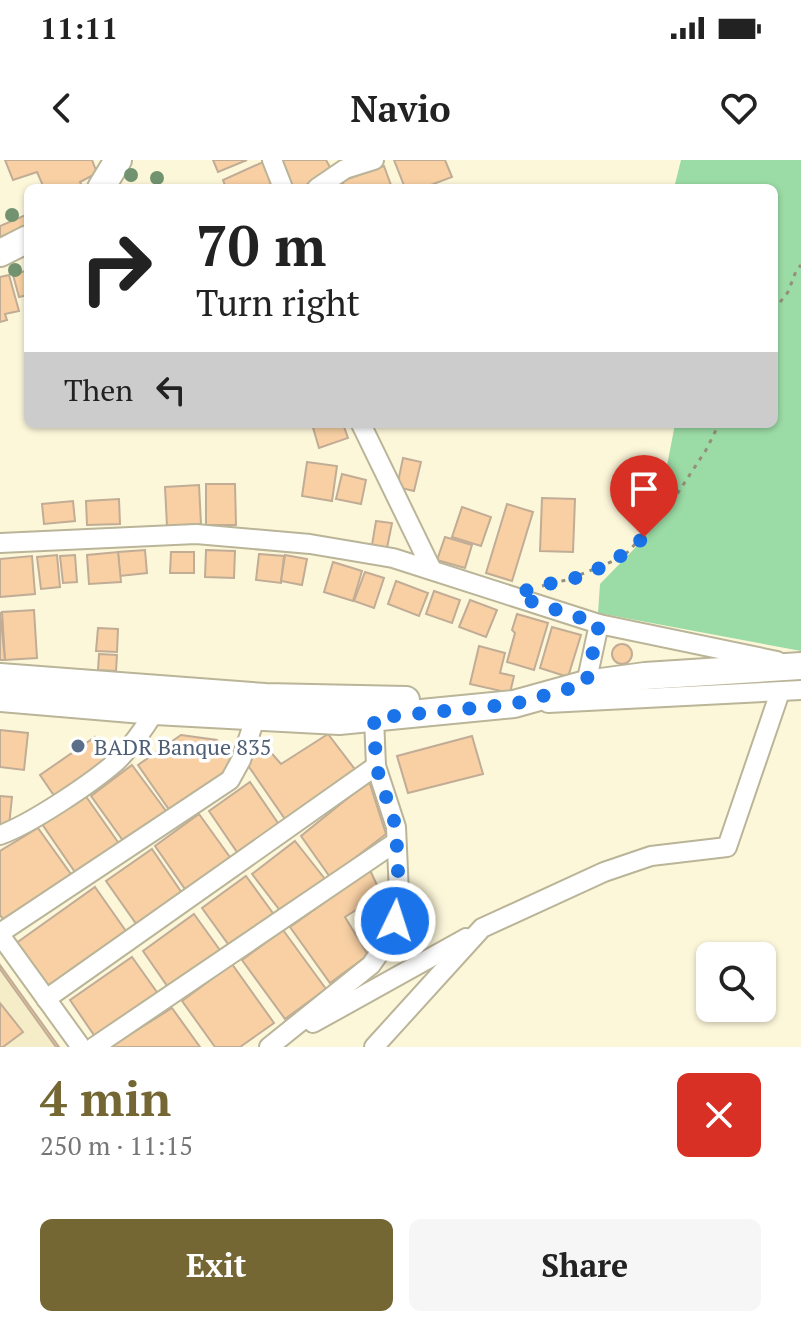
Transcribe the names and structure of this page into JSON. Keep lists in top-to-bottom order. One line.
{"places":["BADR Banque 835"],"page":{"status":"11:11","header":"Navio","turn":["70 m","Turn right"],"then":"Then","heading":["4 min","250 m · 11:15"],"buttons":["Exit","Share"]}}
